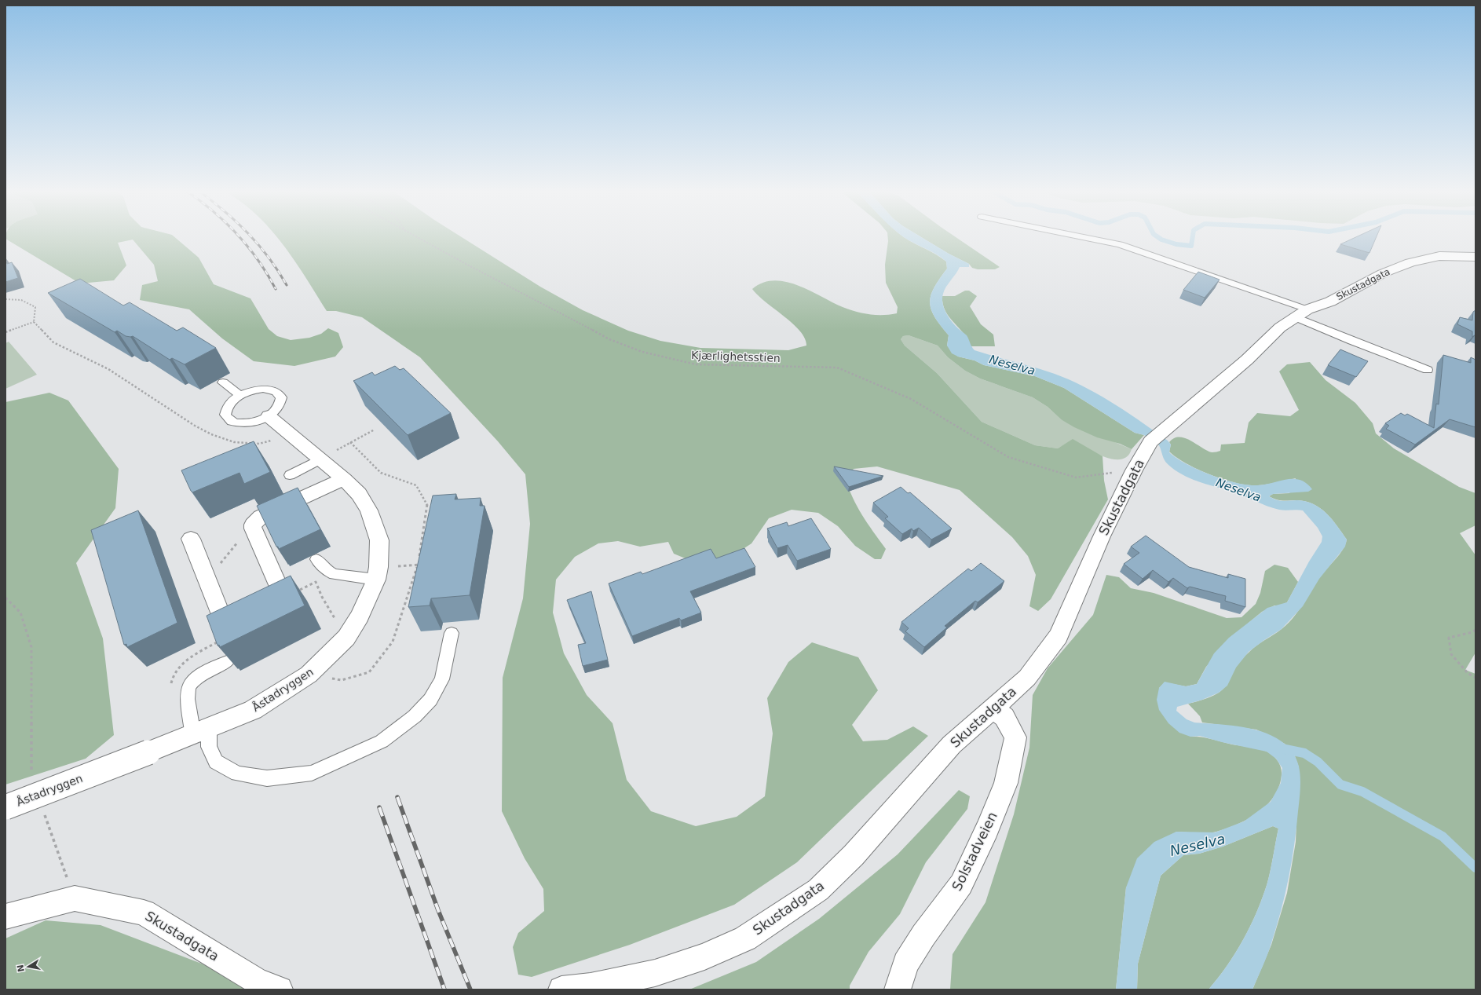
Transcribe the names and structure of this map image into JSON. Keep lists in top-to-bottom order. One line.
{"streets":{"street":["Skustadgata","Åstadryggen","Solstadveien"],"path":["Kjærlighetsstien"]},"crossings":[["Skustadgata","Kjærlighetsstien"],["Skustadgata","Solstadveien"]],"water":["Neselva"],"north":"left"}
